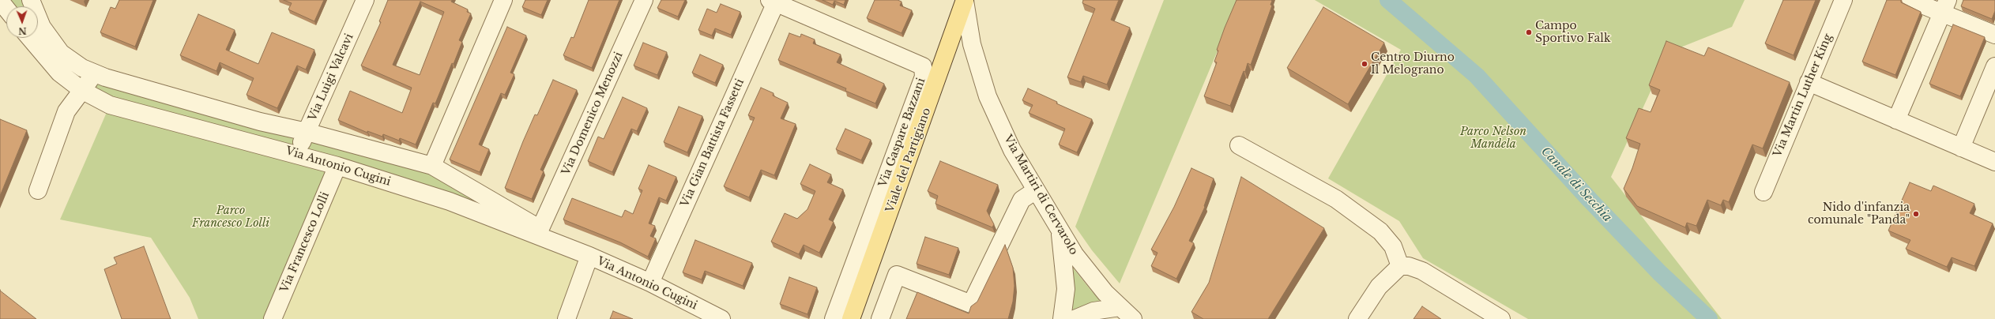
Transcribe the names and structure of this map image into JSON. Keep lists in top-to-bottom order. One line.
{"streets":{"main road":["Viale del Partigiano"],"street":["Via Luigi Valcavi","Via Martin Luther King","Via Domenico Menozzi","Via Gaspare Bazzani","Via Gian Battista Fassetti","Via Antonio Cugini","Via Martiri di Cervarolo","Via Francesco Lolli"]},"crossings":[["Via Luigi Valcavi","Via Antonio Cugini"],["Via Domenico Menozzi","Via Antonio Cugini"],["Via Gaspare Bazzani","Via Gian Battista Fassetti"],["Via Gian Battista Fassetti","Via Antonio Cugini"],["Viale del Partigiano","Via Martiri di Cervarolo"],["Via Antonio Cugini","Via Francesco Lolli"]],"water":["Canale di Secchia"],"parks":["Parco Nelson Mandela","Parco Francesco Lolli"],"places":["Campo Sportivo Falk","Centro Diurno Il Melograno","Nido d'infanzia comunale \"Panda\""],"north":"bottom"}
